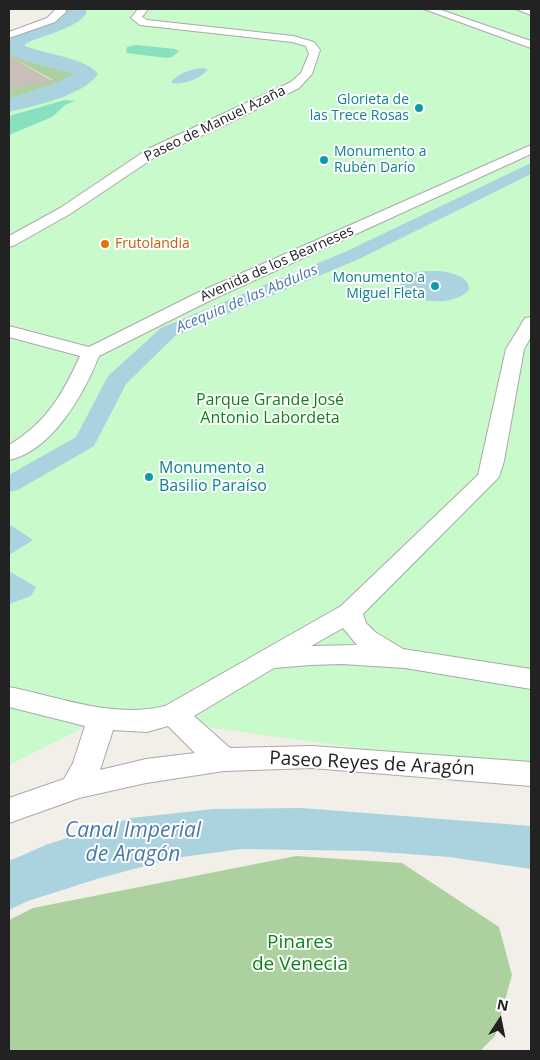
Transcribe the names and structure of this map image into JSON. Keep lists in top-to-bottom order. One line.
{"streets":{"street":["Paseo de Manuel Azaña","Avenida de los Bearneses","Paseo Reyes de Aragón"]},"water":["Acequia de las Abdulas","Canal Imperial de Aragón"],"parks":["Parque Grande José Antonio Labordeta","Pinares de Venecia"],"places":["Glorieta de las Trece Rosas","Monumento a Rubén Darío","Frutolandia","Monumento a Miguel Fleta","Monumento a Basilio Paraíso"],"north":"top"}
